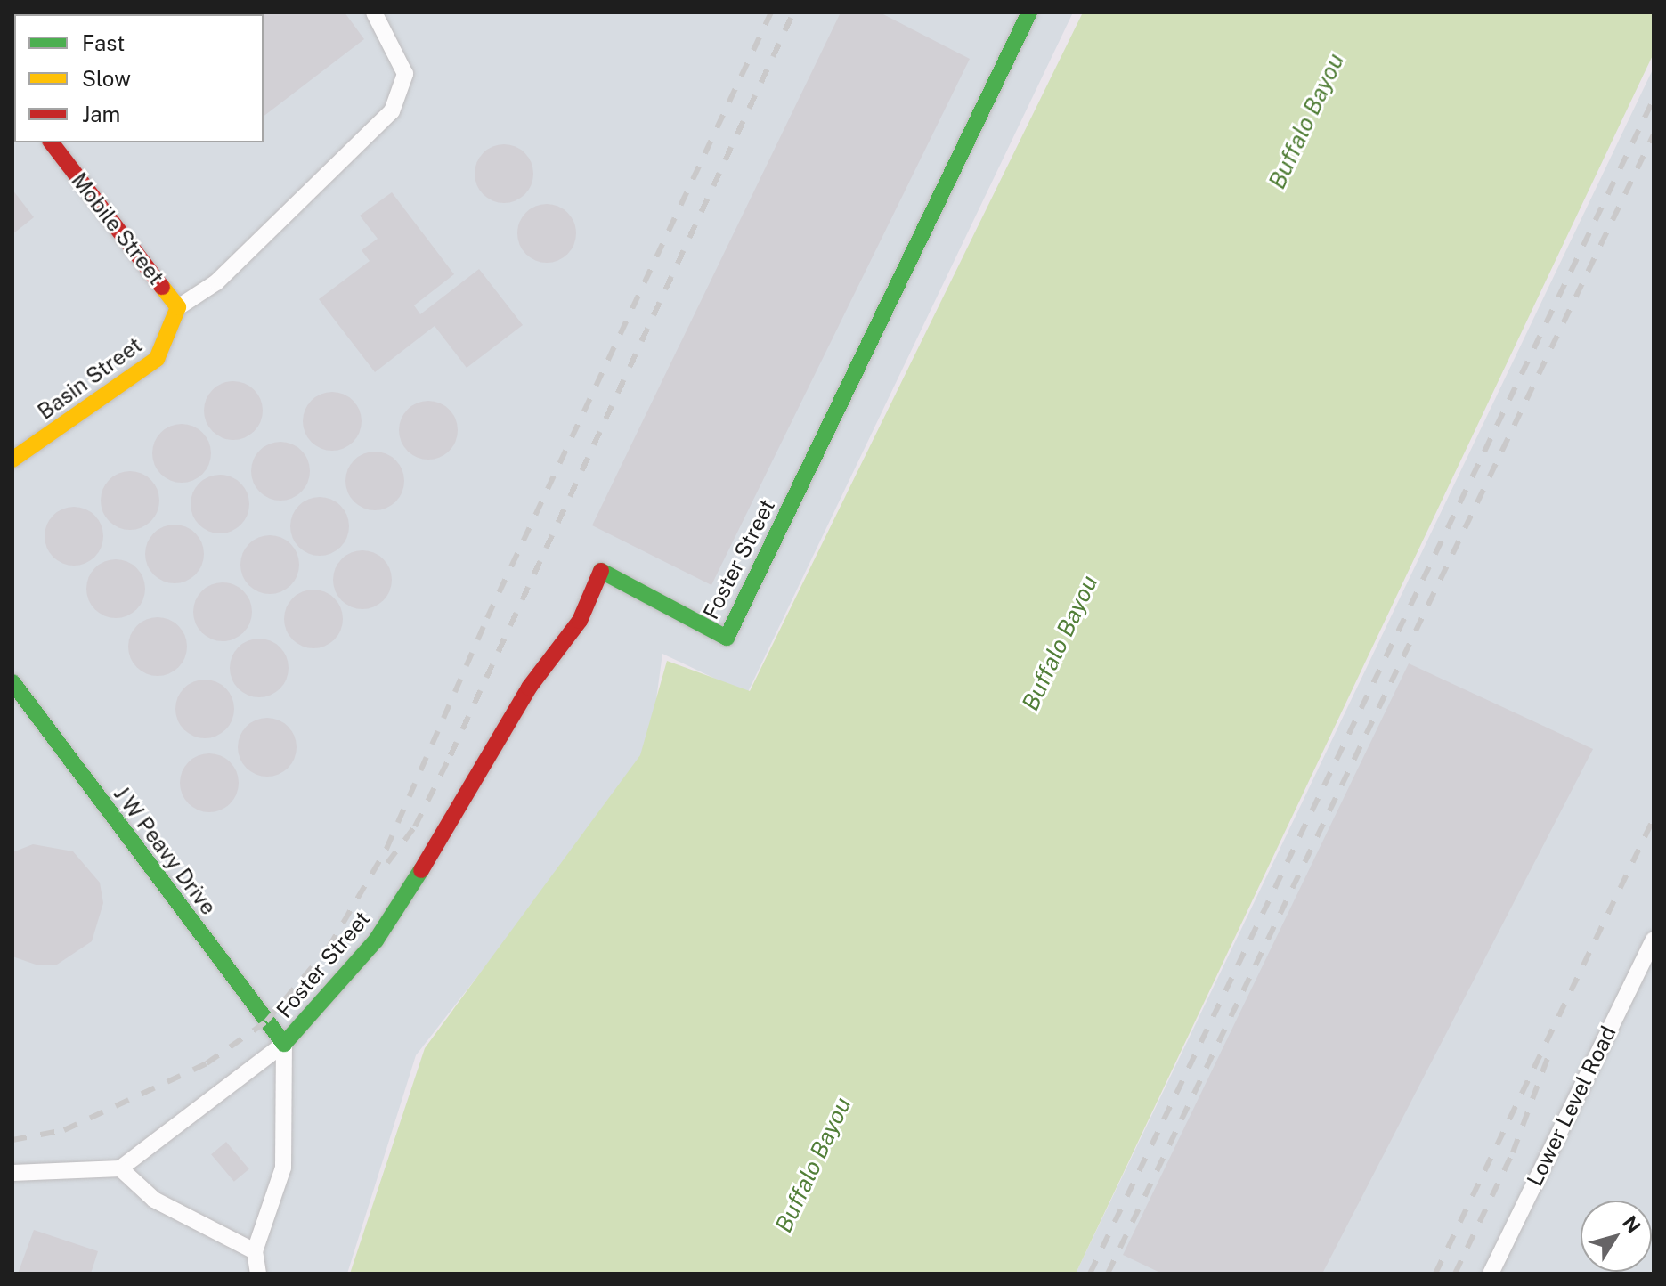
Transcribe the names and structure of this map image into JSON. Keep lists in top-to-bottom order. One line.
{"streets":{"street":["Mobile Street","Basin Street","Foster Street","J W Peavy Drive"],"lane":["Lower Level Road"]},"crossings":[["Mobile Street","Basin Street"],["Foster Street","J W Peavy Drive"]],"water":["Buffalo Bayou"],"legend":["Fast","Slow","Jam"],"north":"top right"}
